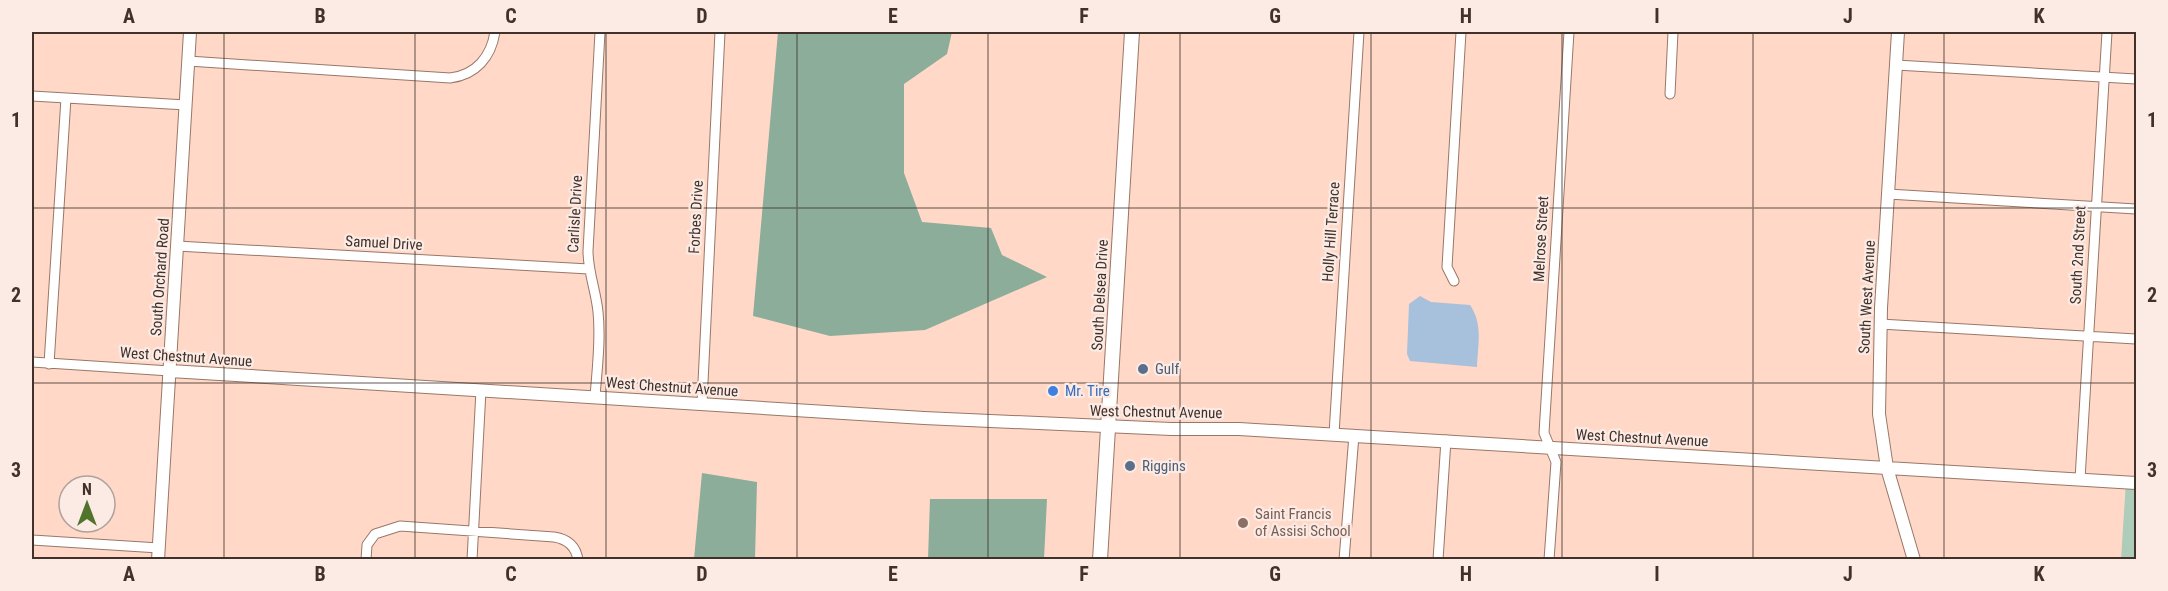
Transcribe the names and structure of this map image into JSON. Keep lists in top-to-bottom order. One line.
{"streets":{"main road":["South Delsea Drive"],"street":["Carlisle Drive","Forbes Drive","Holly Hill Terrace","Melrose Street","Samuel Drive","South 2nd Street","South Orchard Road","South West Avenue","West Chestnut Avenue"]},"crossings":[["Carlisle Drive","Samuel Drive"],["Carlisle Drive","West Chestnut Avenue"],["Forbes Drive","West Chestnut Avenue"],["Holly Hill Terrace","West Chestnut Avenue"],["Melrose Street","West Chestnut Avenue"],["Samuel Drive","South Orchard Road"],["South 2nd Street","West Chestnut Avenue"],["South Orchard Road","West Chestnut Avenue"],["South Delsea Drive","West Chestnut Avenue"],["South West Avenue","West Chestnut Avenue"]],"places":["Gulf","Mr. Tire","Riggins","Saint Francis of Assisi School"],"north":"top","grid":{"columns":["A","B","C","D","E","F","G","H","I","J","K"],"rows":["1","2","3"]}}
